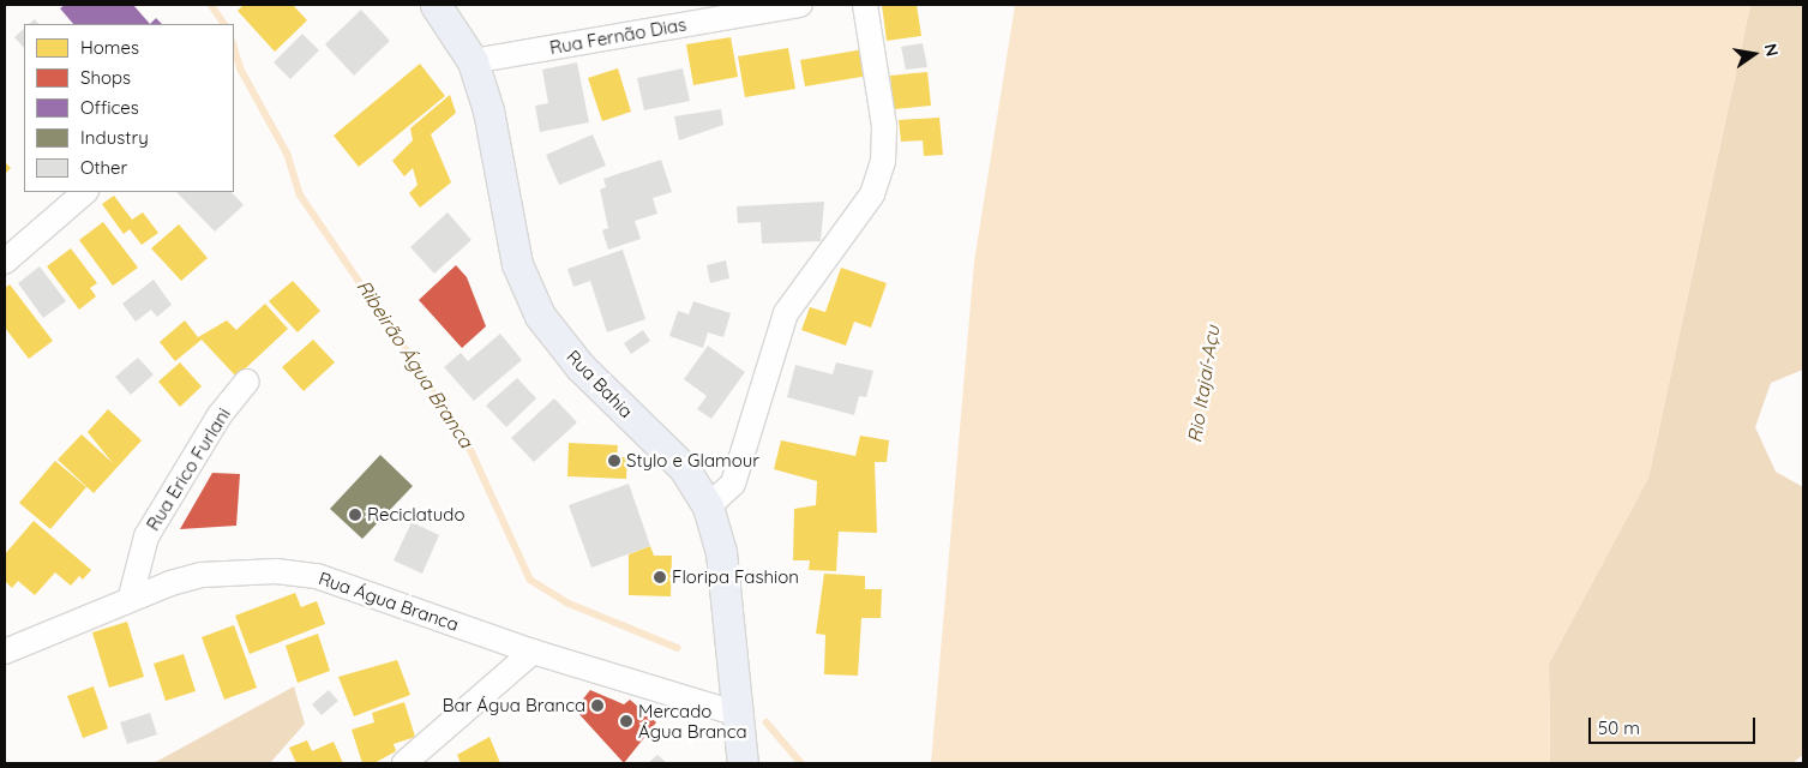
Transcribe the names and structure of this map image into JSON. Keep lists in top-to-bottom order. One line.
{"streets":{"main road":["Rua Bahia"],"street":["Rua Fernão Dias","Rua Erico Furlani","Rua Água Branca"]},"crossings":[["Rua Fernão Dias","Rua Bahia"],["Rua Bahia","Rua Água Branca"],["Rua Erico Furlani","Rua Água Branca"]],"water":["Ribeirão Água Branca","Rio Itajaí-Açu"],"places":["Stylo e Glamour","Reciclatudo","Floripa Fashion","Bar Água Branca","Mercado Água Branca"],"legend":["Homes","Shops","Offices","Industry","Other"],"scale_bar":"50 m","north":"right"}
